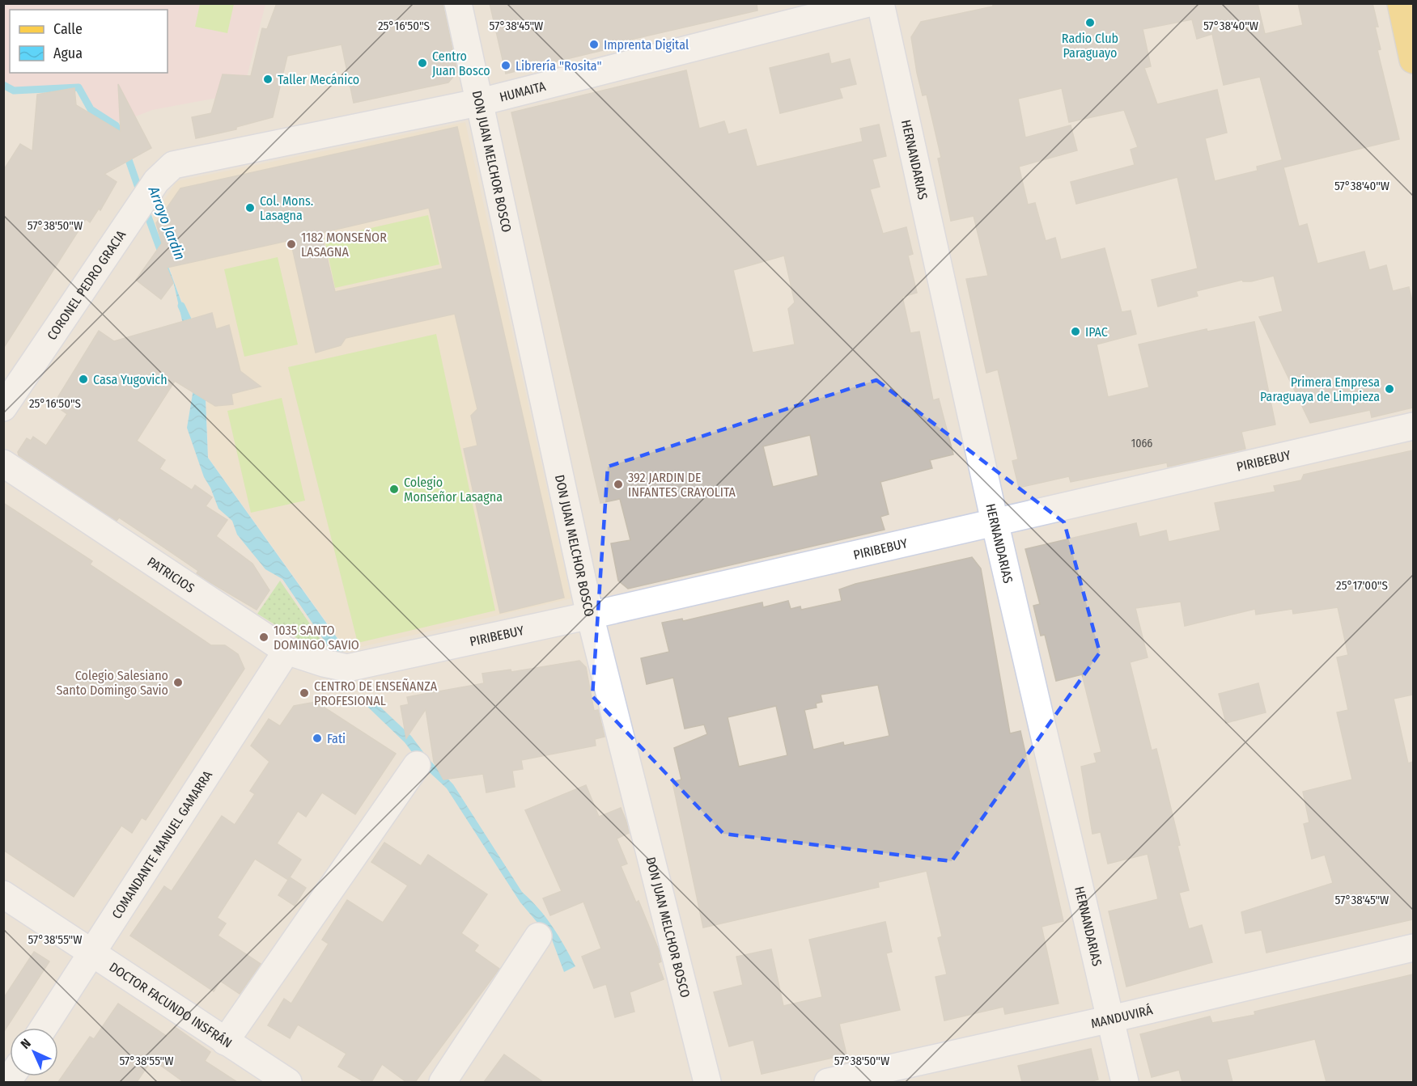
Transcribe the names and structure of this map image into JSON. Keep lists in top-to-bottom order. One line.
{"streets":{"street":["HUMAITA","HERNANDARIAS","DON JUAN MELCHOR BOSCO","CORONEL PEDRO GRACIA","PIRIBEBUY","PATRICIOS","COMANDANTE MANUEL GAMARRA","DOCTOR FACUNDO INSFRÁN","MANDUVIRÁ"]},"crossings":[["HUMAITA","DON JUAN MELCHOR BOSCO"],["HUMAITA","CORONEL PEDRO GRACIA"],["HERNANDARIAS","PIRIBEBUY"],["HERNANDARIAS","MANDUVIRÁ"],["DON JUAN MELCHOR BOSCO","PIRIBEBUY"],["PIRIBEBUY","PATRICIOS"],["PATRICIOS","COMANDANTE MANUEL GAMARRA"],["COMANDANTE MANUEL GAMARRA","DOCTOR FACUNDO INSFRÁN"]],"water":["Arroyo Jardin"],"places":["Radio Club Paraguayo","Imprenta Digital","Centro Juan Bosco","Librería \"Rosita\"","Taller Mecánico","Col. Mons. Lasagna","1182 MONSEÑOR LASAGNA","IPAC","Casa Yugovich","Primera Empresa Paraguaya de Limpieza","392 JARDIN DE INFANTES CRAYOLITA","Colegio Monseñor Lasagna","1035 SANTO DOMINGO SAVIO","Colegio Salesiano Santo Domingo Savio","CENTRO DE ENSEÑANZA PROFESIONAL","Fati"],"house_numbers":["1066"],"legend":["Calle","Agua"],"north":"top left","coordinates":["57°38'40\"W","25°16'50\"S","57°38'45\"W","57°38'50\"W","25°17'00\"S","57°38'55\"W"]}
